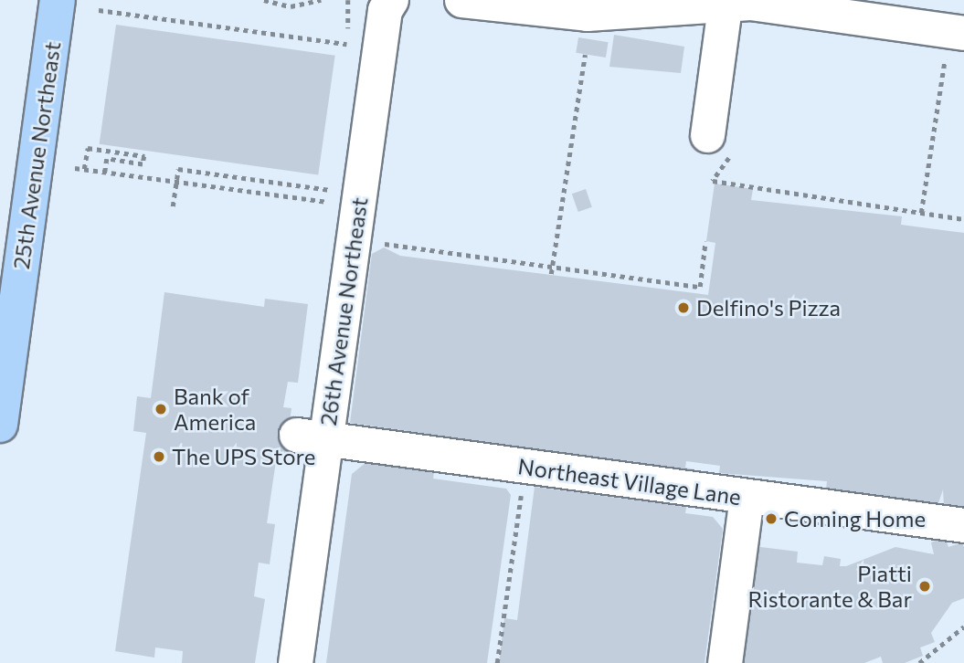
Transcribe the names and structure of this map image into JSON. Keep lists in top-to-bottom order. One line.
{"streets":{"main road":["25th Avenue Northeast"],"street":["26th Avenue Northeast","Northeast Village Lane"]},"crossings":[["26th Avenue Northeast","Northeast Village Lane"]],"places":["Delfino's Pizza","Bank of America","The UPS Store","Coming Home","Piatti Ristorante & Bar"]}
